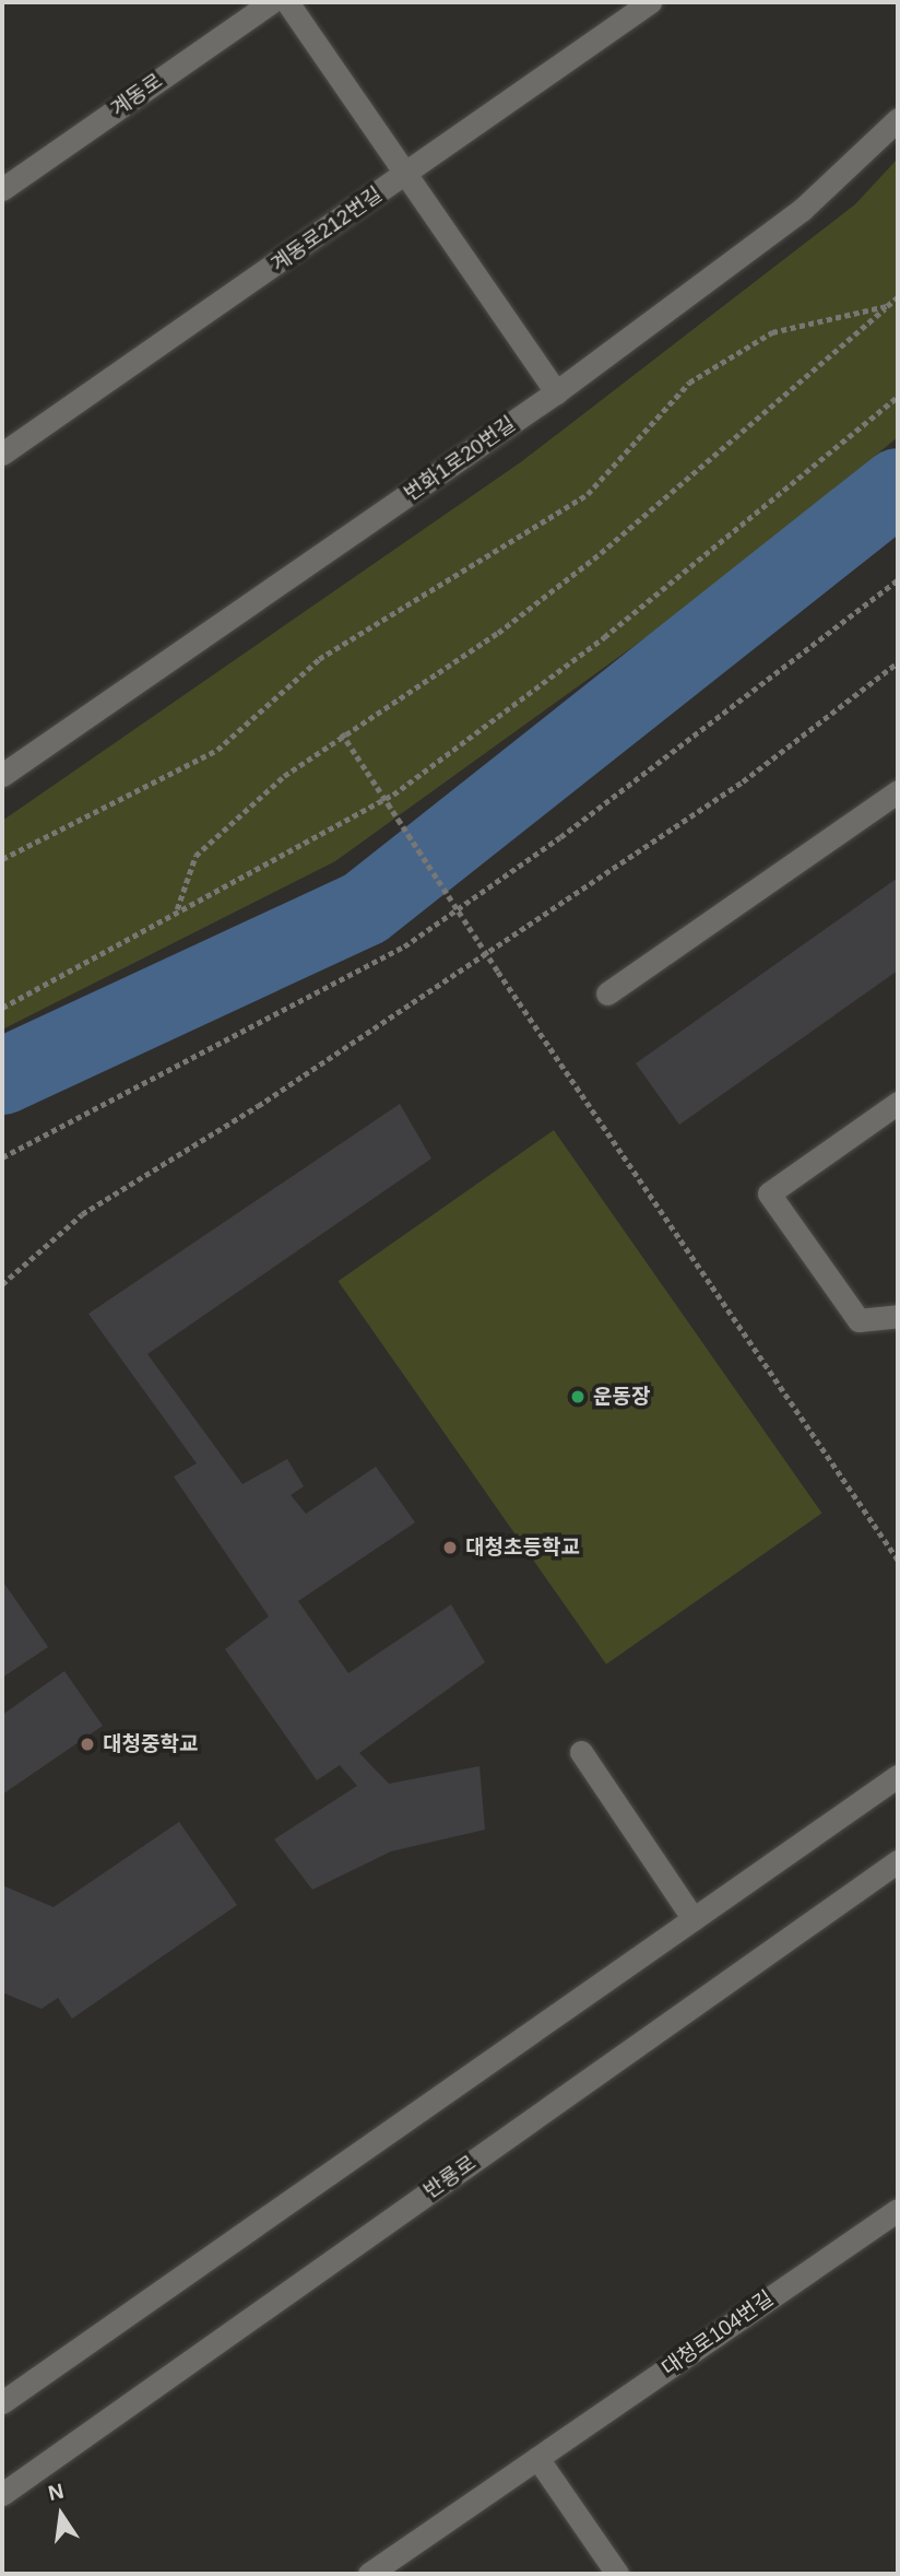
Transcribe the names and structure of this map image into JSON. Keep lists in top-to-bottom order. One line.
{"streets":{"street":["계동로","계동로212번길","번화1로20번길","반룡로","대청로104번길"]},"places":["운동장","대청초등학교","대청중학교"],"north":"top"}
